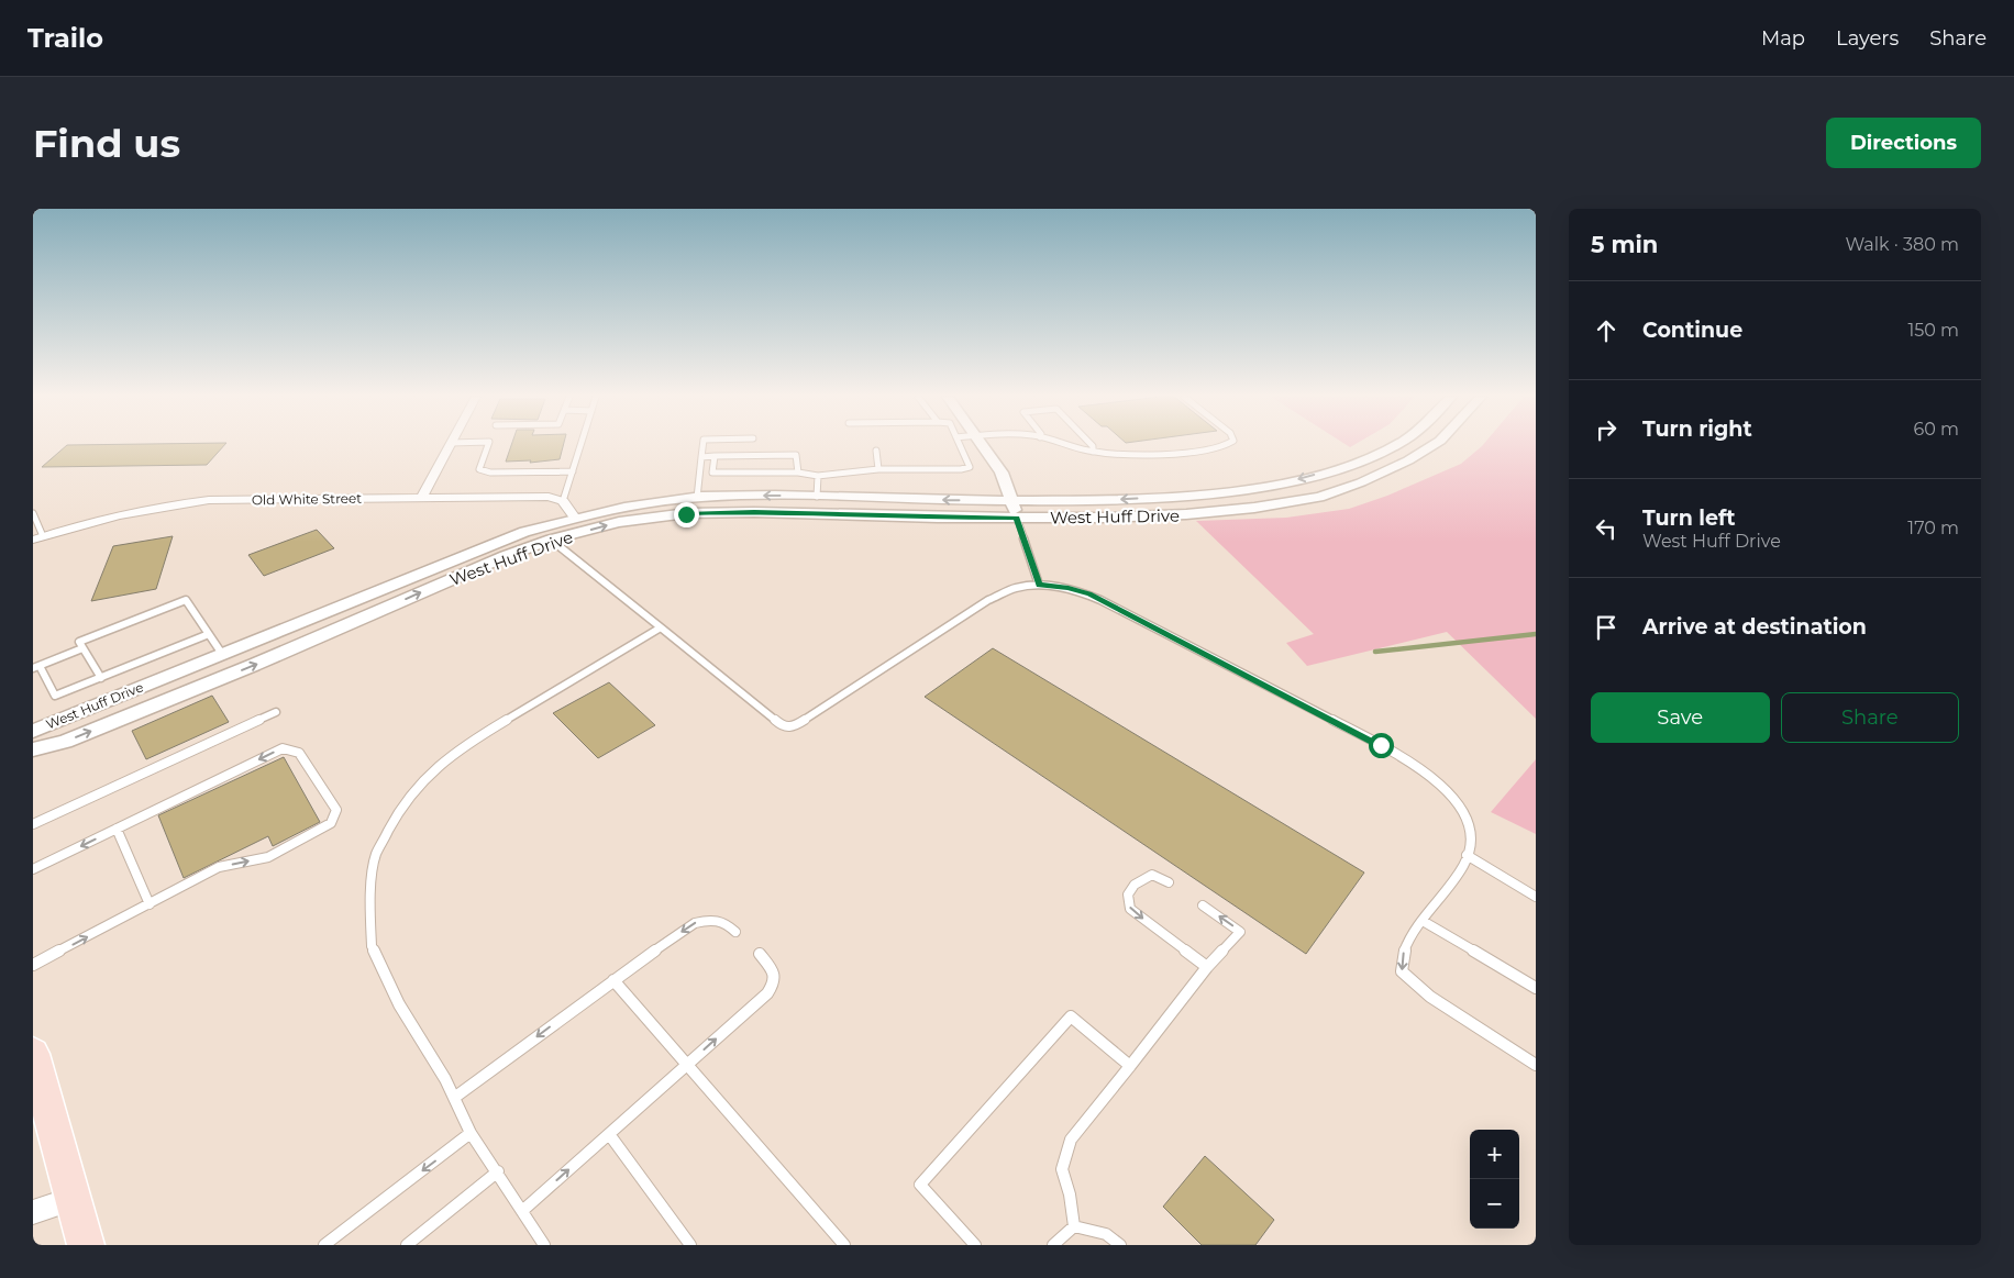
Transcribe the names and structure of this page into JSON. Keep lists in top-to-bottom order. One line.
{"streets":{"street":["Old White Street","West Huff Drive"]},"page":{"header":"Trailo","nav":["Map","Layers","Share"],"buttons":["Directions",["Save","Share"]],"title":"Find us","heading":["5 min","Walk · 380 m"],"list":[["Continue","150 m"],["Turn right","60 m"],["Turn left","West Huff Drive","170 m"],"Arrive at destination"],"map_buttons":["+","−"]}}
